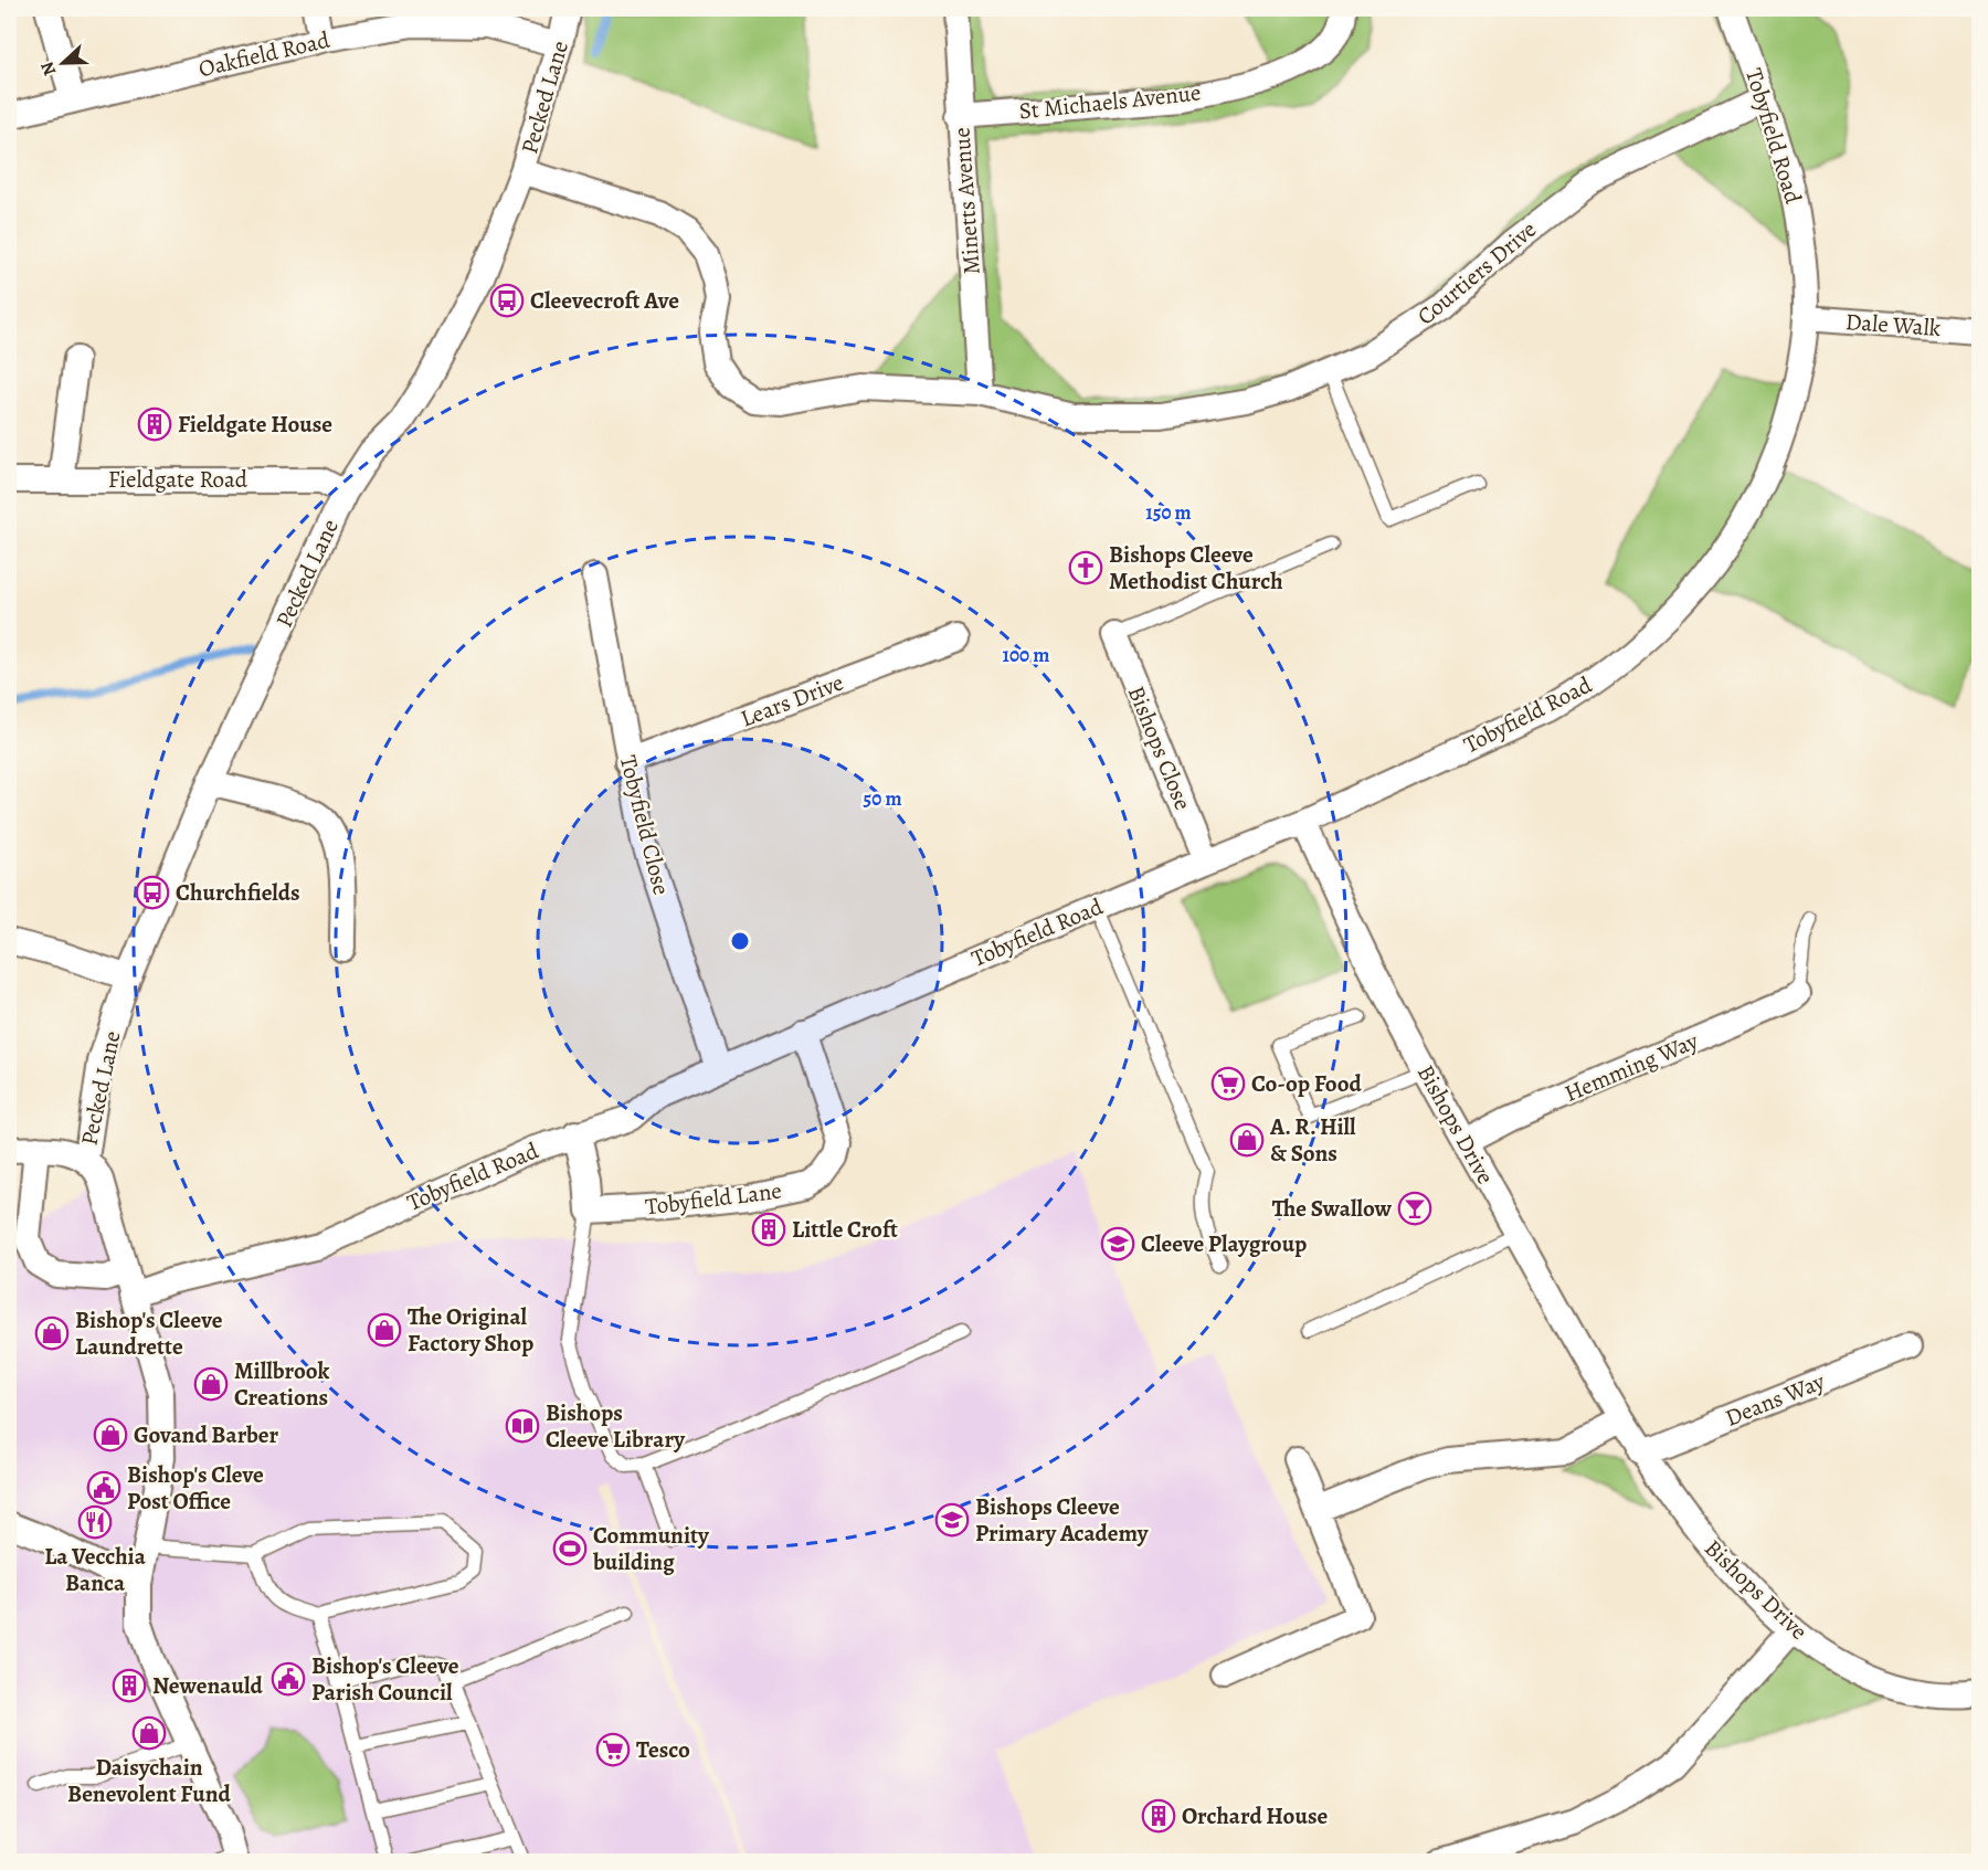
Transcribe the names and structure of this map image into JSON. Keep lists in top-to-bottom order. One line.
{"streets":{"street":["Oakfield Road","Pecked Lane","St Michaels Avenue","Tobyfield Road","Minetts Avenue","Courtiers Drive","Dale Walk","Fieldgate Road","Lears Drive","Bishops Close","Tobyfield Close","Hemming Way","Bishops Drive","Tobyfield Lane","Deans Way"]},"crossings":[["Oakfield Road","Pecked Lane"],["Pecked Lane","Courtiers Drive"],["Pecked Lane","Fieldgate Road"],["St Michaels Avenue","Minetts Avenue"],["Tobyfield Road","Courtiers Drive"],["Tobyfield Road","Dale Walk"],["Tobyfield Road","Bishops Close"],["Tobyfield Road","Tobyfield Close"],["Tobyfield Road","Bishops Drive"],["Tobyfield Road","Tobyfield Lane"],["Minetts Avenue","Courtiers Drive"],["Lears Drive","Tobyfield Close"],["Hemming Way","Bishops Drive"],["Bishops Drive","Deans Way"]],"places":{"bus stop":["Cleevecroft Ave","Churchfields"],"building":["Fieldgate House","Little Croft","Newenauld","Orchard House"],"church":["Bishops Cleeve Methodist Church"],"supermarket":["Co-op Food","Tesco"],"shop":["A. R. Hill & Sons","The Original Factory Shop","Bishop's Cleeve Laundrette","Millbrook Creations","Govand Barber","Daisychain Benevolent Fund"],"bar":["The Swallow"],"school or university":["Cleeve Playgroup","Bishops Cleeve Primary Academy"],"library":["Bishops Cleeve Library"],"public building":["Bishop's Cleve Post Office","Bishop's Cleeve Parish Council"],"restaurant":["La Vecchia Banca"],"sports":["Community building"]},"north":"left","rings":["150 m","100 m","50 m"]}
